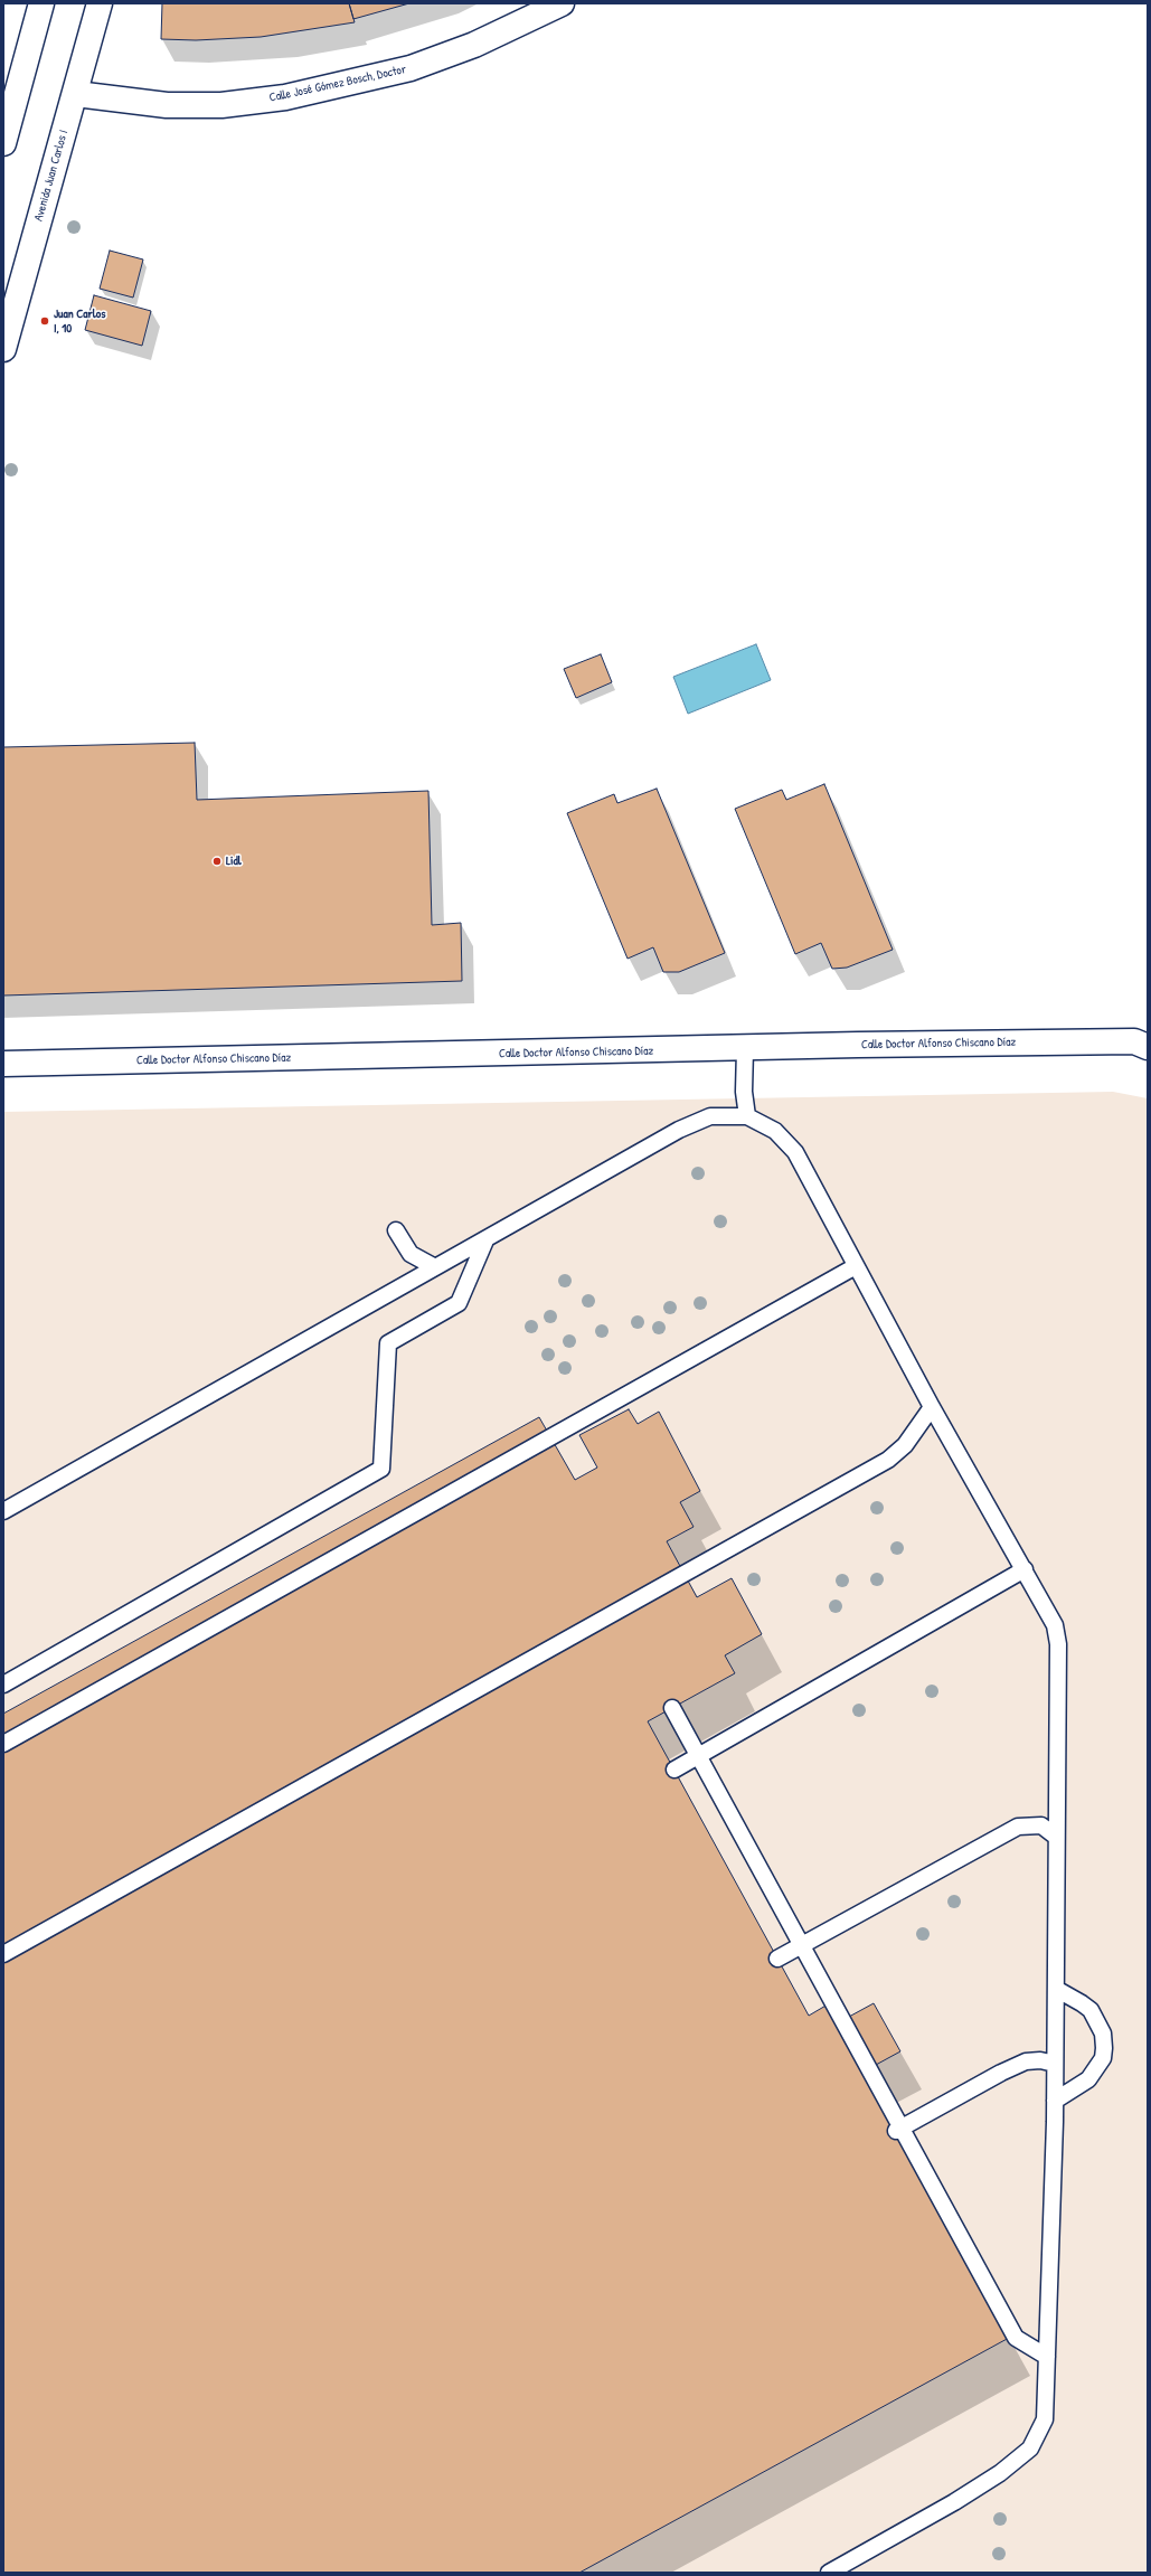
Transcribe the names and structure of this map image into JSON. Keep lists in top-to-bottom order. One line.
{"streets":{"street":["Calle José Gómez Bosch, Doctor","Avenida Juan Carlos I","Calle Doctor Alfonso Chiscano Díaz"]},"crossings":[["Calle José Gómez Bosch, Doctor","Avenida Juan Carlos I"]],"places":["Juan Carlos I, 10","Lidl"]}
